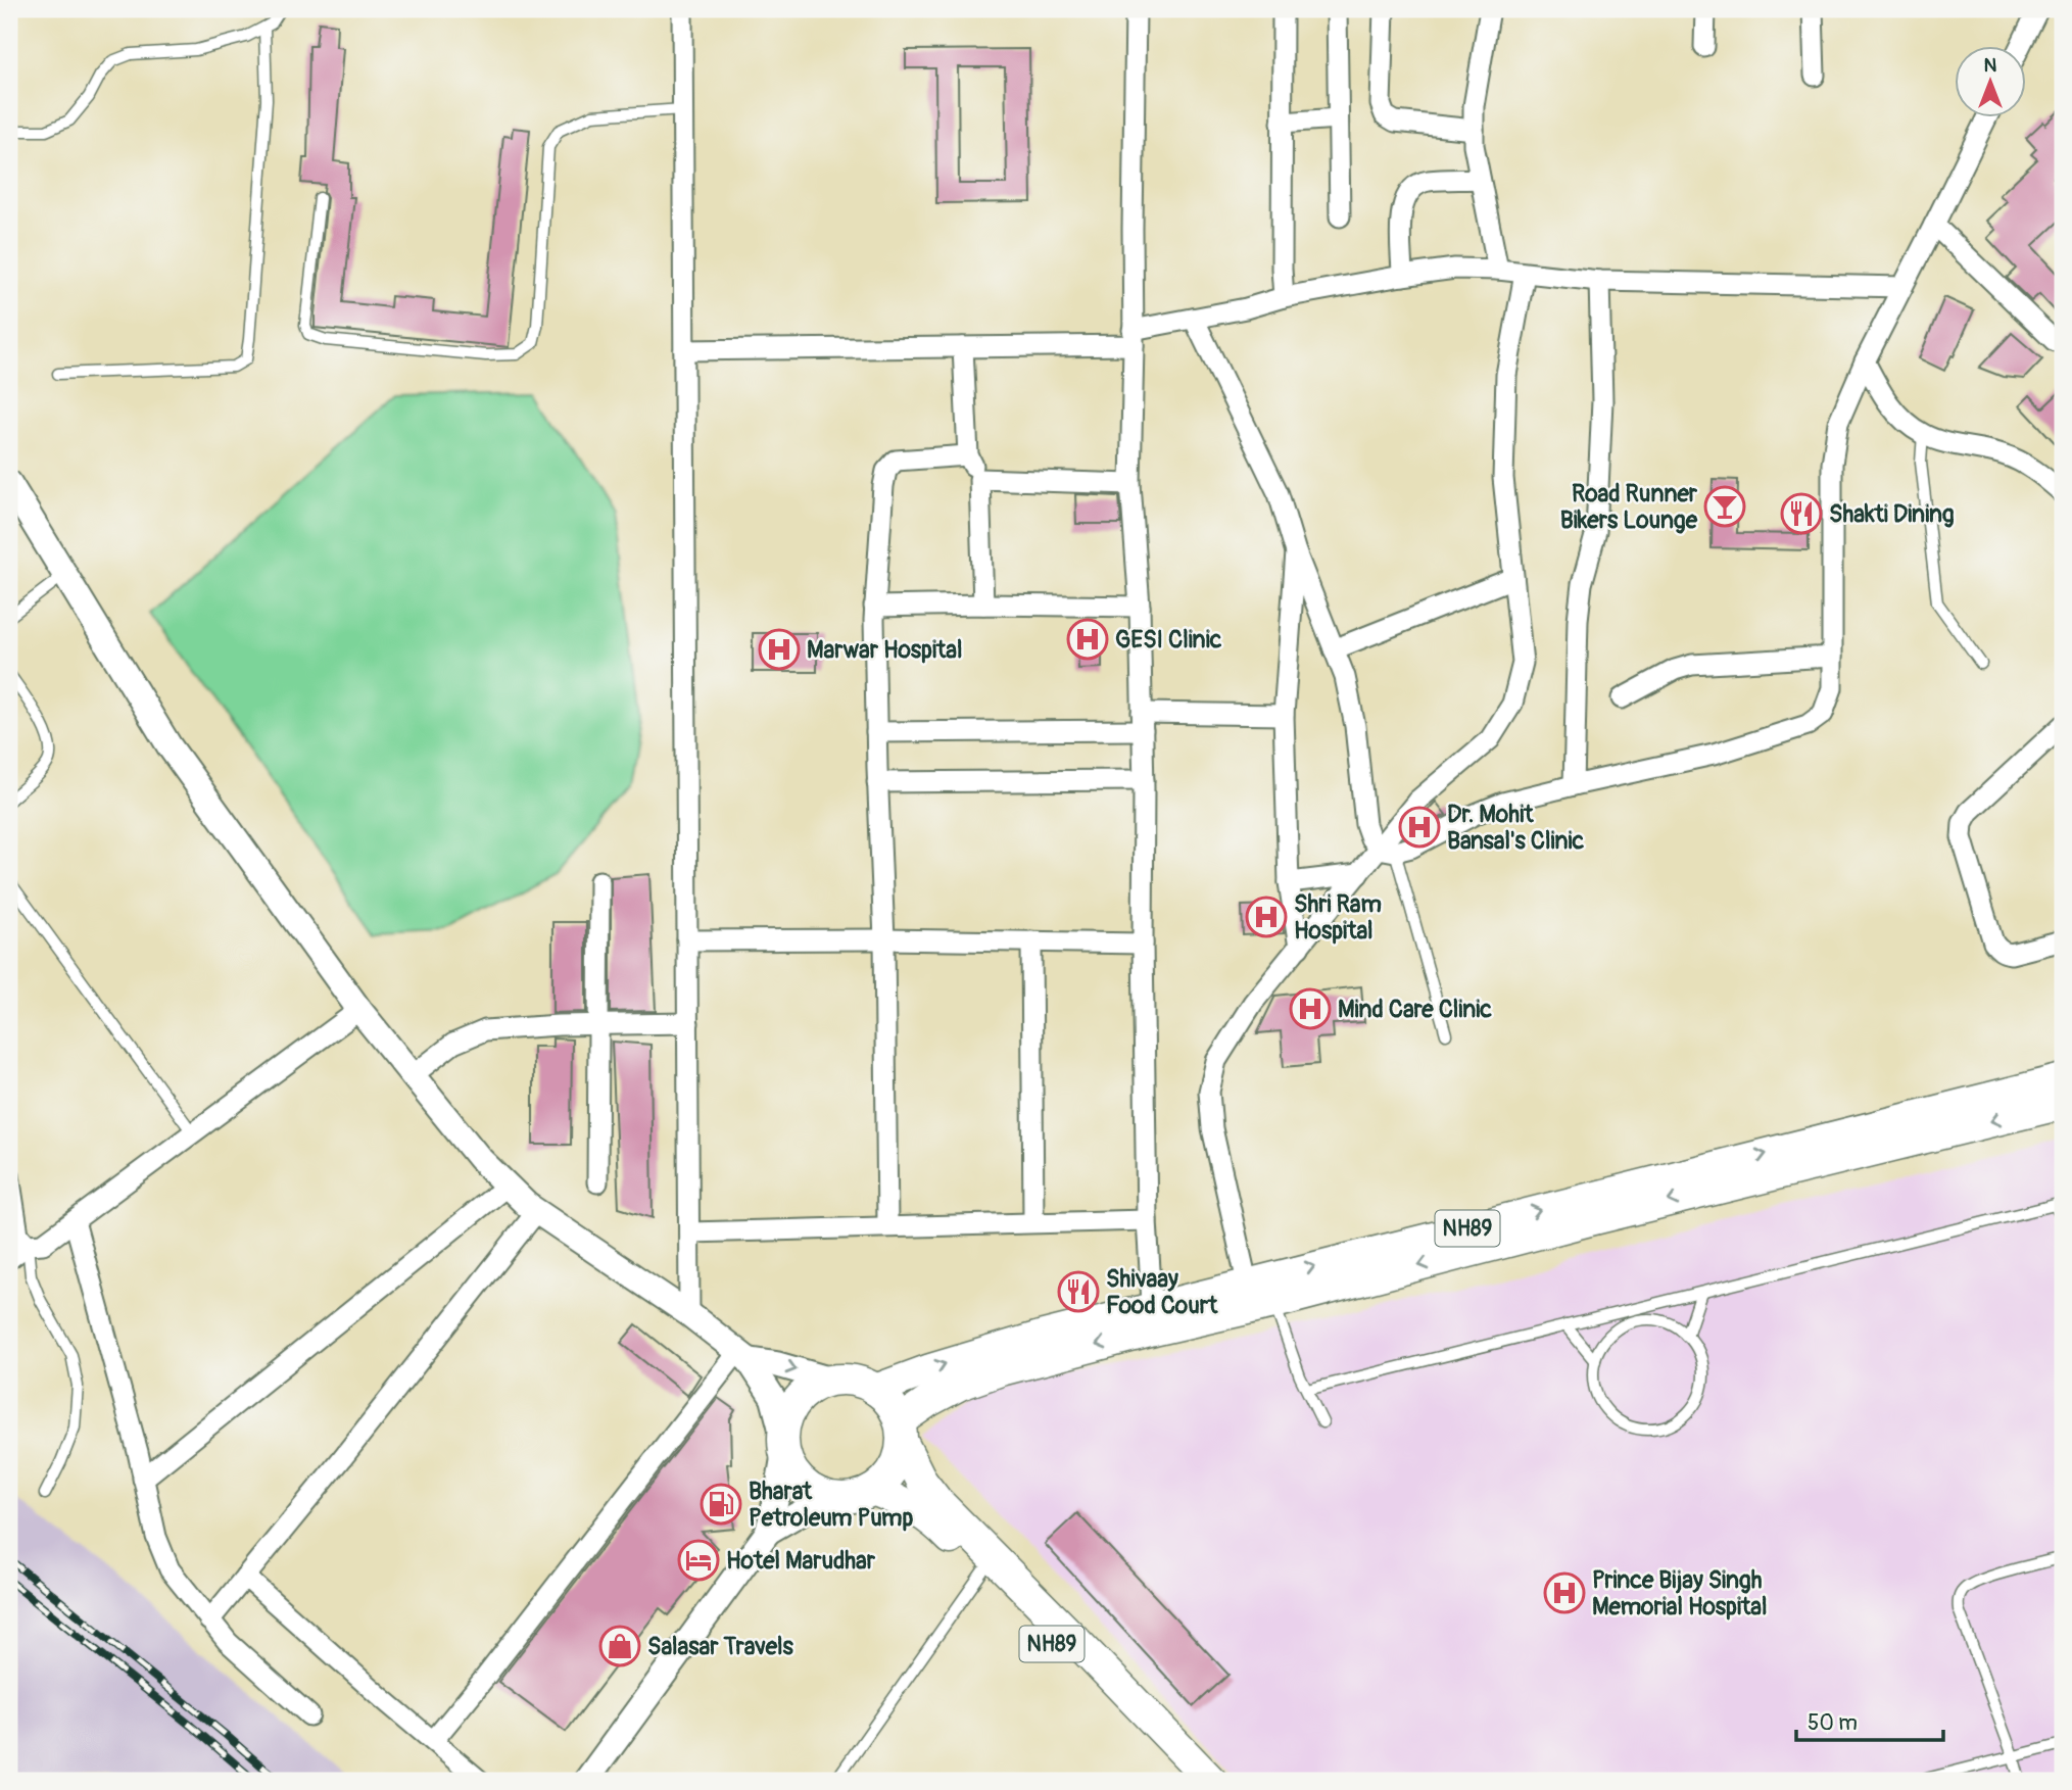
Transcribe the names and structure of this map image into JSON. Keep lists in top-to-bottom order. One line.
{"streets":{"main road":["NH89"]},"places":{"bar":["Road Runner Bikers Lounge"],"restaurant":["Shakti Dining","Shivaay Food Court"],"hospital":["GESI Clinic","Marwar Hospital","Dr. Mohit Bansal's Clinic","Shri Ram Hospital","Mind Care Clinic","Prince Bijay Singh Memorial Hospital"],"fuel station":["Bharat Petroleum Pump"],"hotel":["Hotel Marudhar"],"shop":["Salasar Travels"]},"scale_bar":"50 m","north":"top"}
